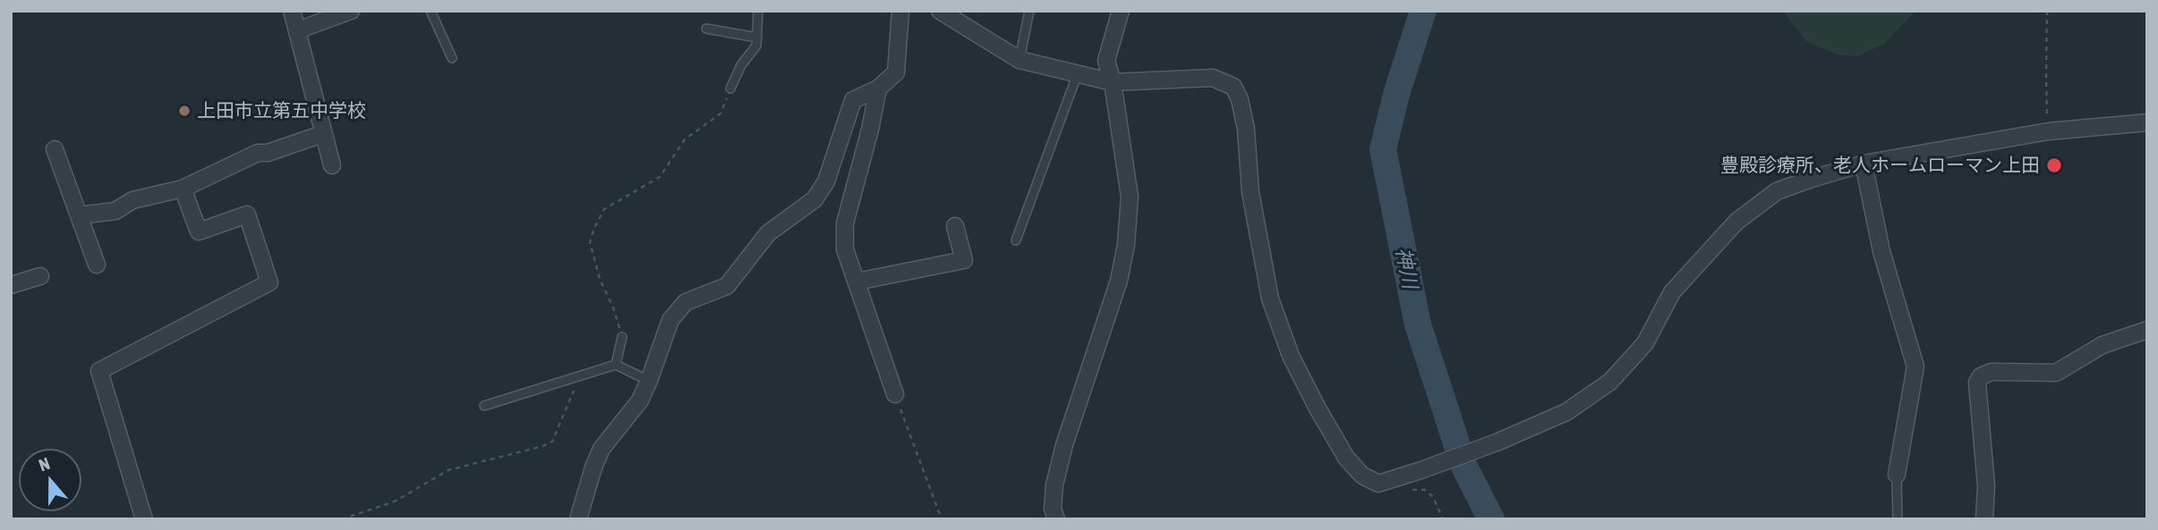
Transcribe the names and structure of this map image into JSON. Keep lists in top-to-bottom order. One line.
{"water":["神川"],"places":["上田市立第五中学校","豊殿診療所、老人ホームローマン上田"],"north":"top"}
